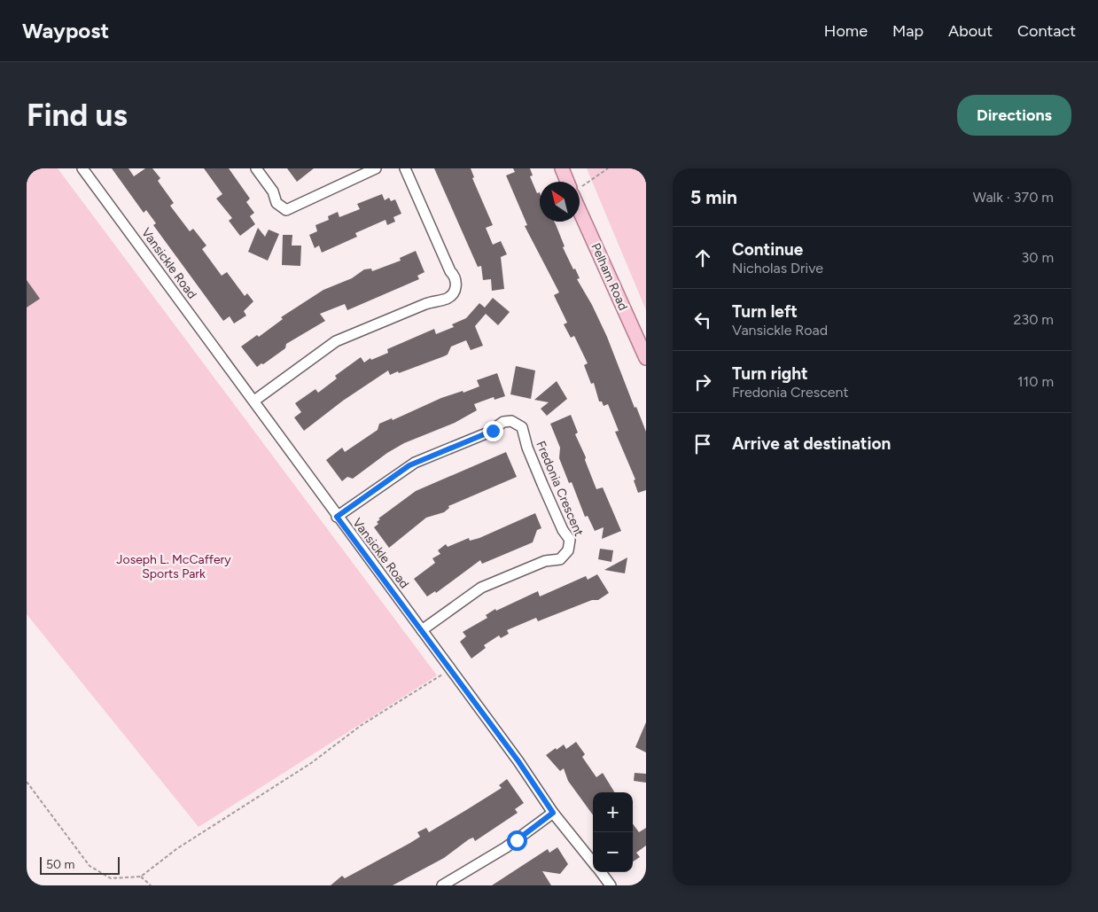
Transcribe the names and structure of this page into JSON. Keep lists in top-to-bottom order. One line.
{"streets":{"main road":["Pelham Road"],"street":["Vansickle Road","Fredonia Crescent"]},"crossings":[["Vansickle Road","Fredonia Crescent"]],"parks":["Joseph L. McCaffery Sports Park"],"scale_bar":"50 m","north":"top left","page":{"header":"Waypost","nav":["Home","Map","About","Contact"],"buttons":"Directions","title":"Find us","heading":["5 min","Walk · 370 m"],"list":[["Continue","Nicholas Drive","30 m"],["Turn left","Vansickle Road","230 m"],["Turn right","Fredonia Crescent","110 m"],"Arrive at destination"],"map_buttons":["+","−"],"scale":"50 m"}}
